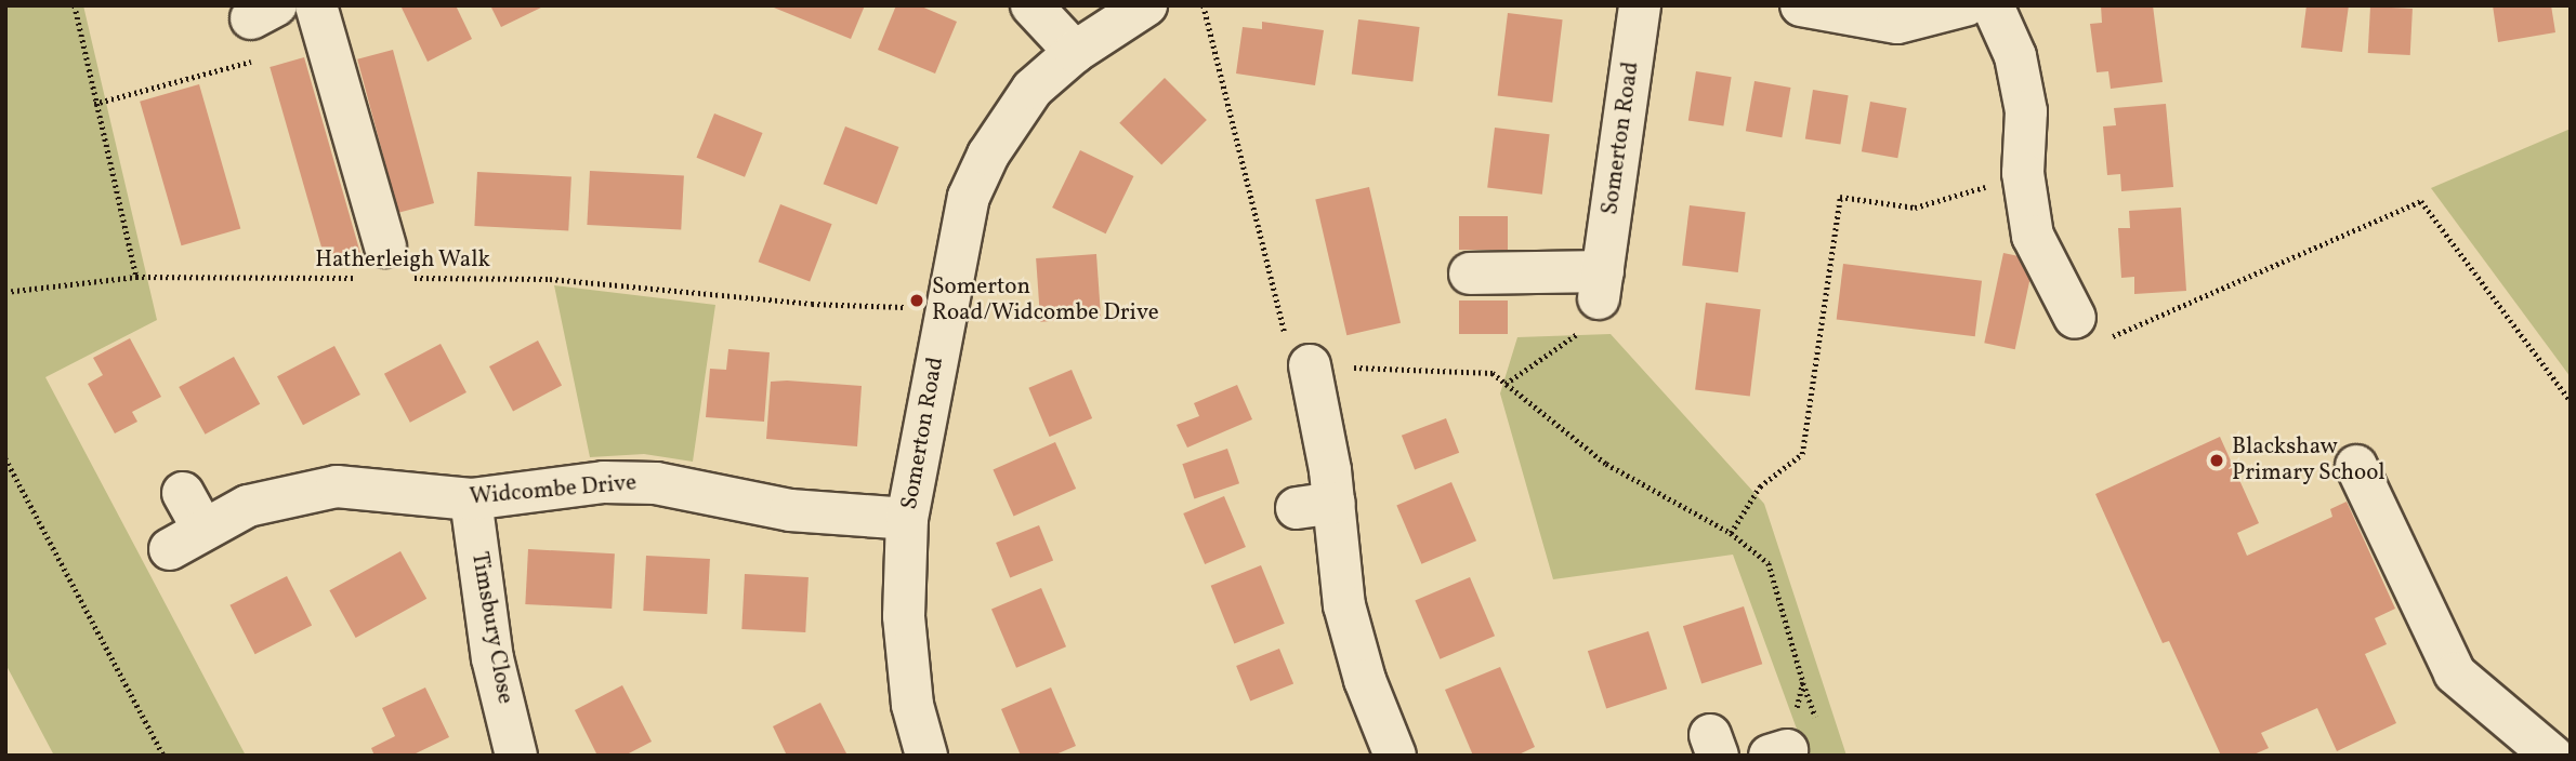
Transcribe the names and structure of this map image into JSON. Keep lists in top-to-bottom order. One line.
{"streets":{"street":["Somerton Road","Widcombe Drive","Timsbury Close"],"path":["Hatherleigh Walk"]},"crossings":[["Somerton Road","Hatherleigh Walk"],["Somerton Road","Widcombe Drive"],["Widcombe Drive","Timsbury Close"]],"places":["Somerton Road/Widcombe Drive","Blackshaw Primary School"]}
